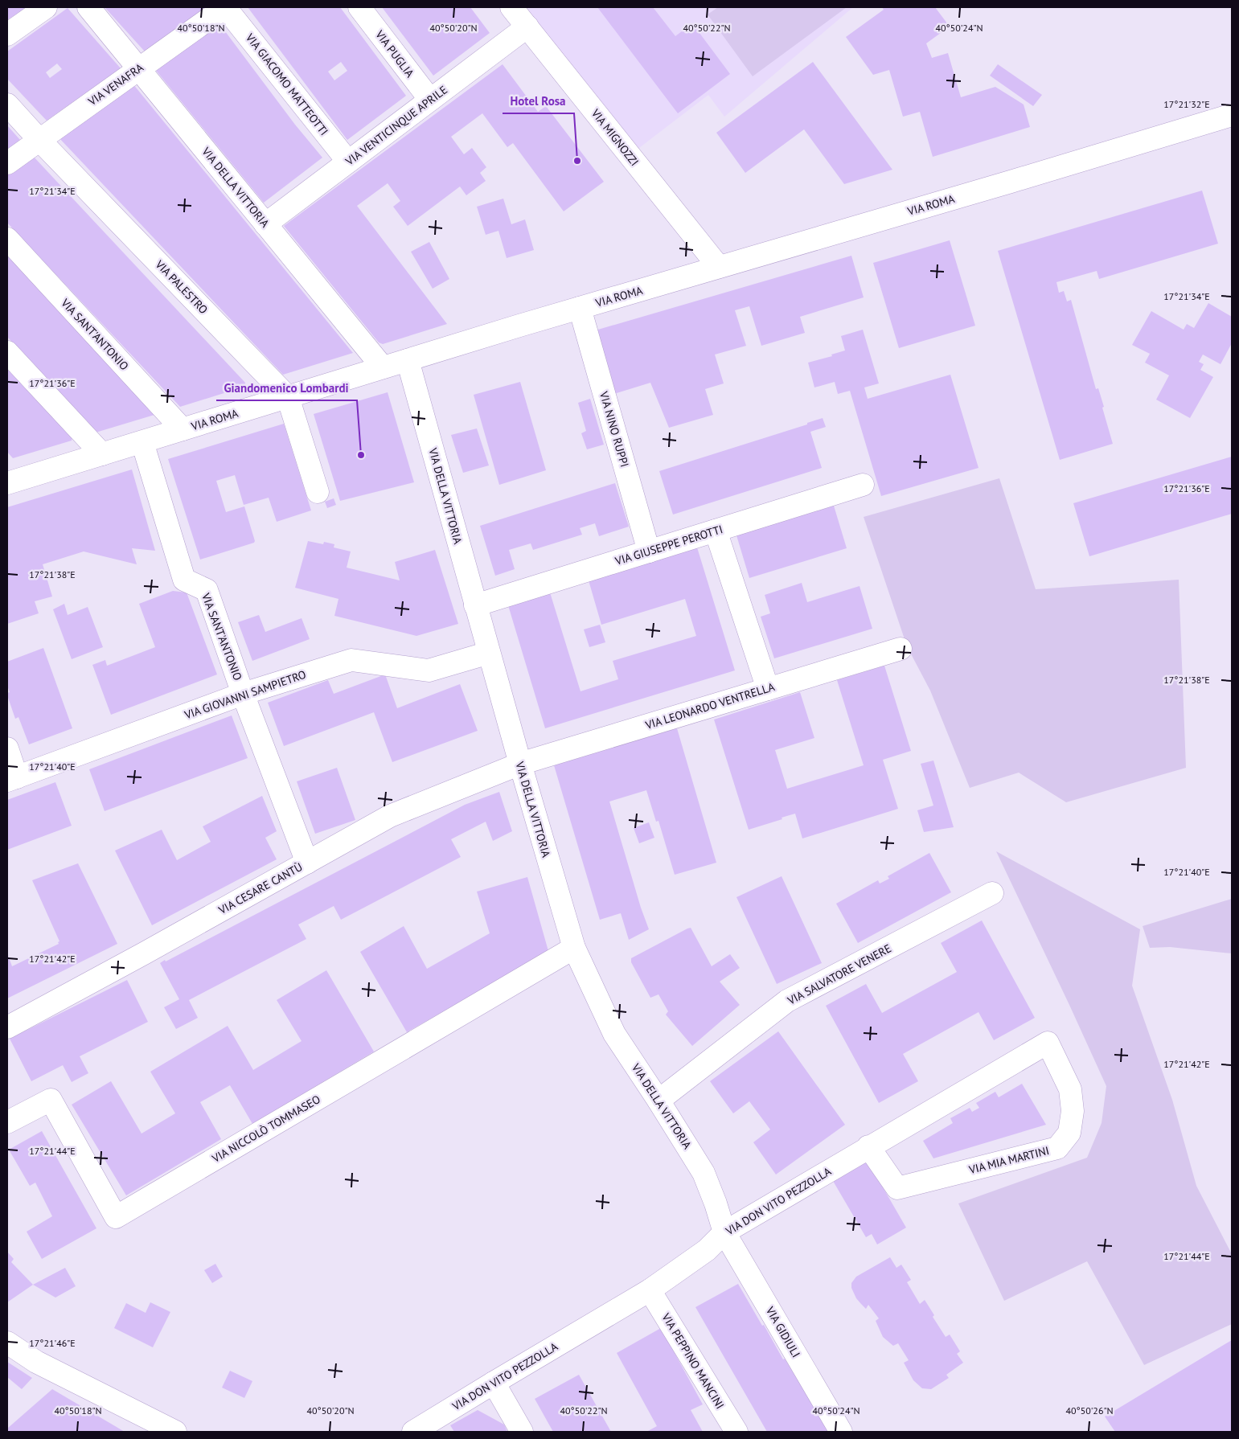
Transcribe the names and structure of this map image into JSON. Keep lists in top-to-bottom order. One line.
{"streets":{"street":["VIA PUGLIA","VIA VENAFRA","VIA GIACOMO MATTEOTTI","VIA VENTICINQUE APRILE","VIA MIGNOZZI","VIA DELLA VITTORIA","VIA ROMA","VIA PALESTRO","VIA SANT'ANTONIO","VIA NINO RUPPI","VIA GIUSEPPE PEROTTI","VIA GIOVANNI SAMPIETRO","VIA LEONARDO VENTRELLA","VIA CESARE CANTÙ","VIA SALVATORE VENERE","VIA NICCOLÒ TOMMASEO","VIA MIA MARTINI","VIA DON VITO PEZZOLLA","VIA GIDIULI","VIA PEPPINO MANCINI"]},"crossings":[["VIA PUGLIA","VIA VENTICINQUE APRILE"],["VIA VENAFRA","VIA GIACOMO MATTEOTTI"],["VIA VENAFRA","VIA DELLA VITTORIA"],["VIA VENAFRA","VIA PALESTRO"],["VIA GIACOMO MATTEOTTI","VIA VENTICINQUE APRILE"],["VIA VENTICINQUE APRILE","VIA MIGNOZZI"],["VIA VENTICINQUE APRILE","VIA DELLA VITTORIA"],["VIA MIGNOZZI","VIA ROMA"],["VIA DELLA VITTORIA","VIA ROMA"],["VIA DELLA VITTORIA","VIA GIUSEPPE PEROTTI"],["VIA DELLA VITTORIA","VIA GIOVANNI SAMPIETRO"],["VIA DELLA VITTORIA","VIA LEONARDO VENTRELLA"],["VIA DELLA VITTORIA","VIA CESARE CANTÙ"],["VIA DELLA VITTORIA","VIA SALVATORE VENERE"],["VIA DELLA VITTORIA","VIA NICCOLÒ TOMMASEO"],["VIA DELLA VITTORIA","VIA DON VITO PEZZOLLA"],["VIA DELLA VITTORIA","VIA GIDIULI"],["VIA ROMA","VIA PALESTRO"],["VIA ROMA","VIA SANT'ANTONIO"],["VIA ROMA","VIA NINO RUPPI"],["VIA SANT'ANTONIO","VIA GIOVANNI SAMPIETRO"],["VIA SANT'ANTONIO","VIA CESARE CANTÙ"],["VIA NINO RUPPI","VIA GIUSEPPE PEROTTI"],["VIA LEONARDO VENTRELLA","VIA CESARE CANTÙ"],["VIA MIA MARTINI","VIA DON VITO PEZZOLLA"],["VIA DON VITO PEZZOLLA","VIA GIDIULI"],["VIA DON VITO PEZZOLLA","VIA PEPPINO MANCINI"]],"places":["Hotel Rosa","Giandomenico Lombardi"],"coordinates":["40°50'18\"N","40°50'20\"N","40°50'22\"N","40°50'24\"N","17°21'32\"E","17°21'34\"E","17°21'36\"E","17°21'38\"E","17°21'40\"E","17°21'42\"E","17°21'44\"E","17°21'46\"E","40°50'26\"N"]}
